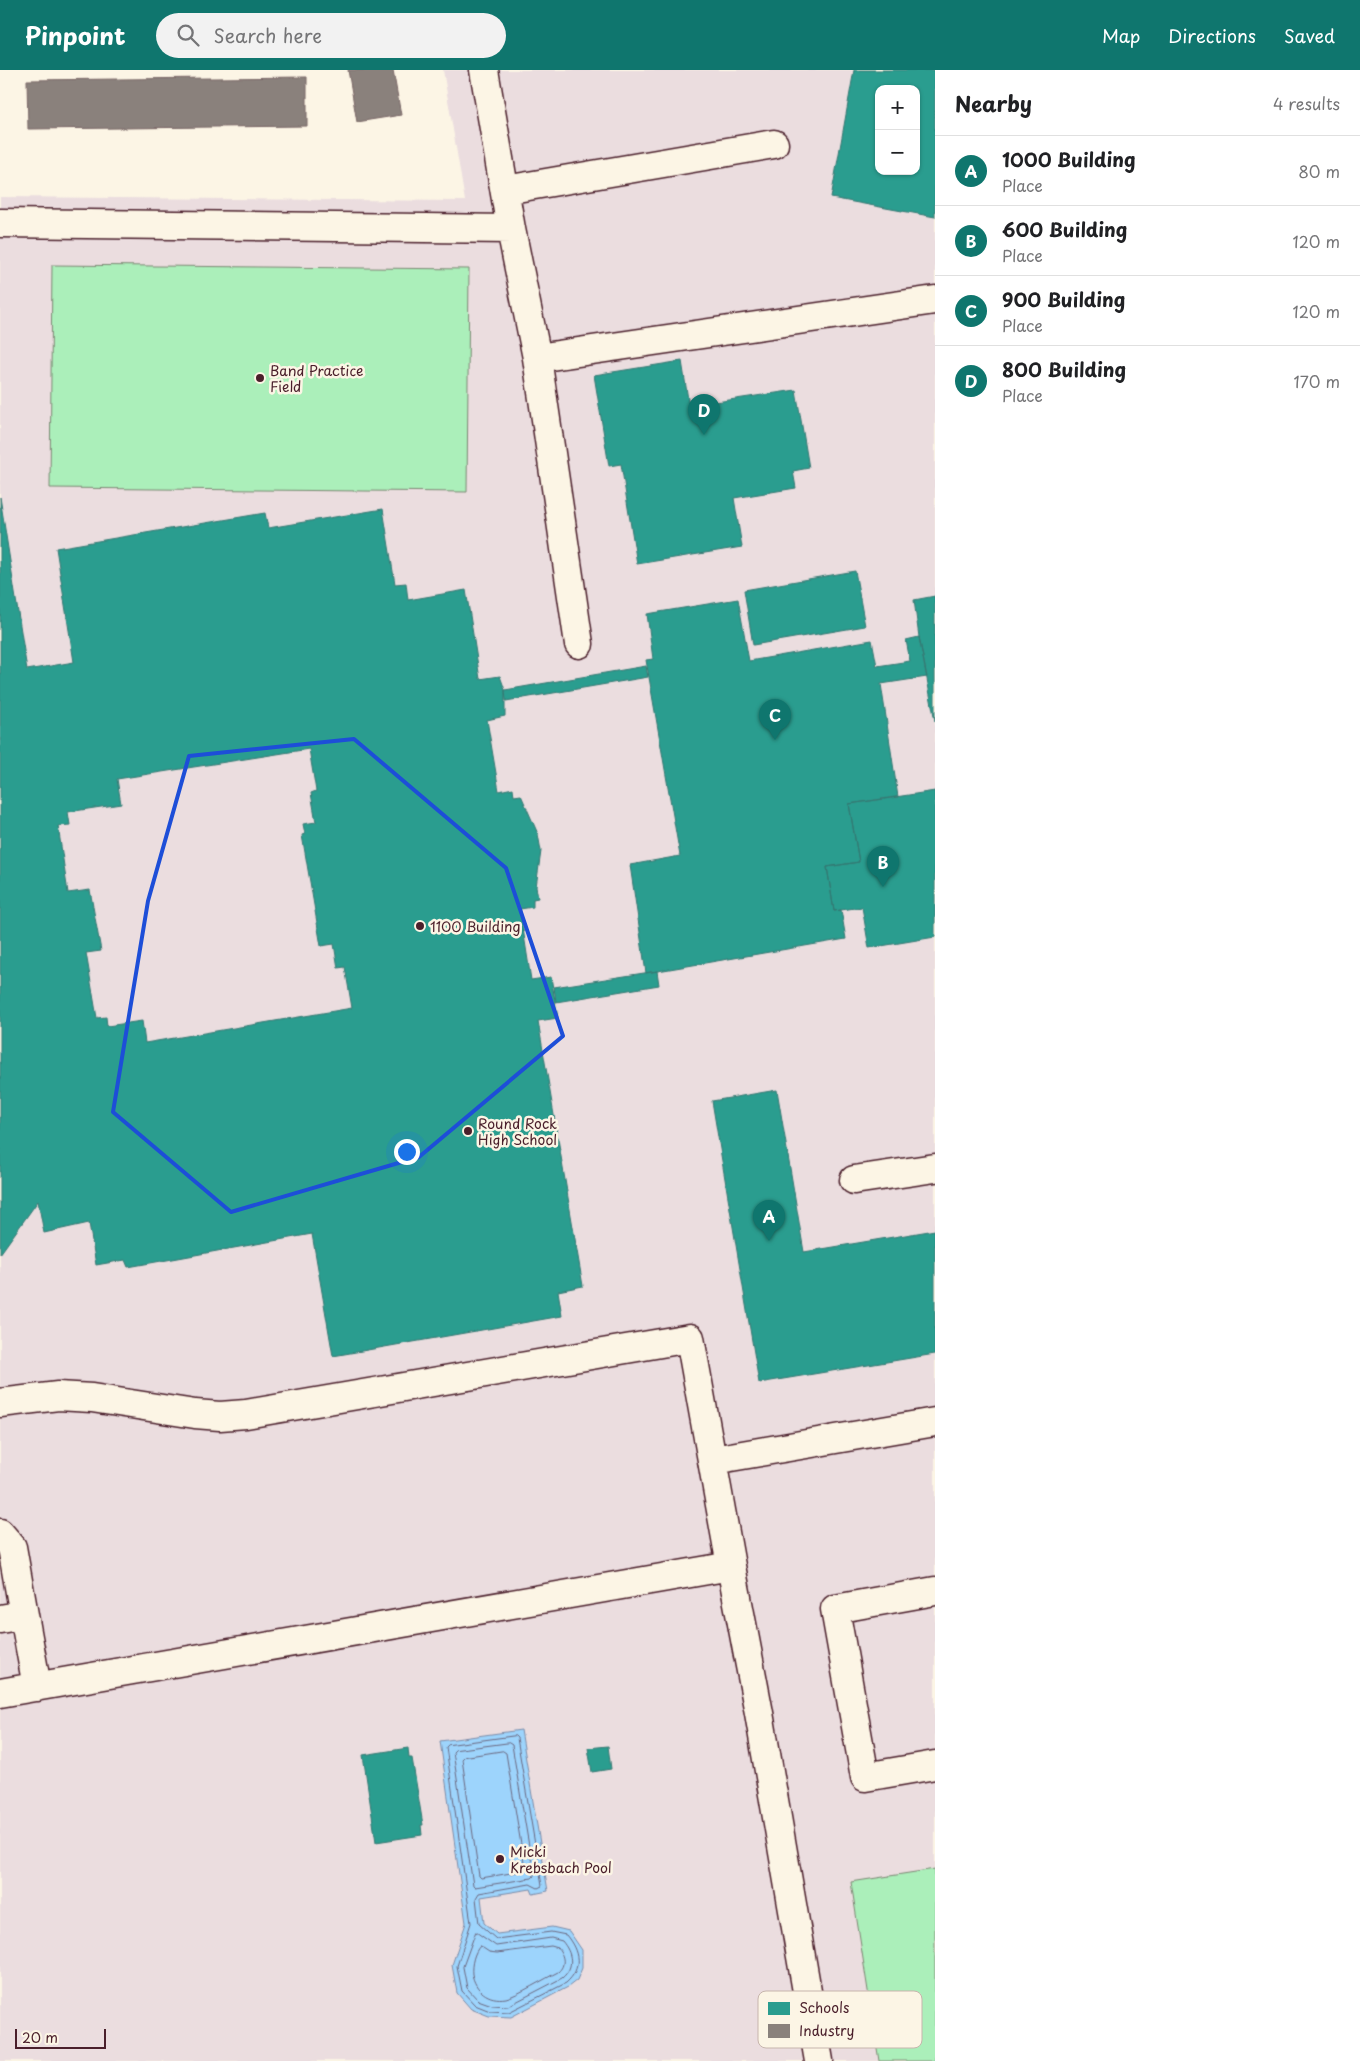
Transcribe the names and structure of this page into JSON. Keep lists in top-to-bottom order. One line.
{"places":["Band Practice Field","1100 Building","Round Rock High School","Micki Krebsbach Pool"],"legend":["Schools","Industry"],"scale_bar":"20 m","page":{"header":"Pinpoint","search":"Search here","nav":["Map","Directions","Saved"],"heading":["Nearby","4 results"],"map_buttons":["+","−"],"list":[{"mark":"A","name":"1000 Building","note":"Place","value":"80 m"},{"mark":"B","name":"600 Building","note":"Place","value":"120 m"},{"mark":"C","name":"900 Building","note":"Place","value":"120 m"},{"mark":"D","name":"800 Building","note":"Place","value":"170 m"}],"pins":["D","C","B","A"],"scale":"20 m"}}
